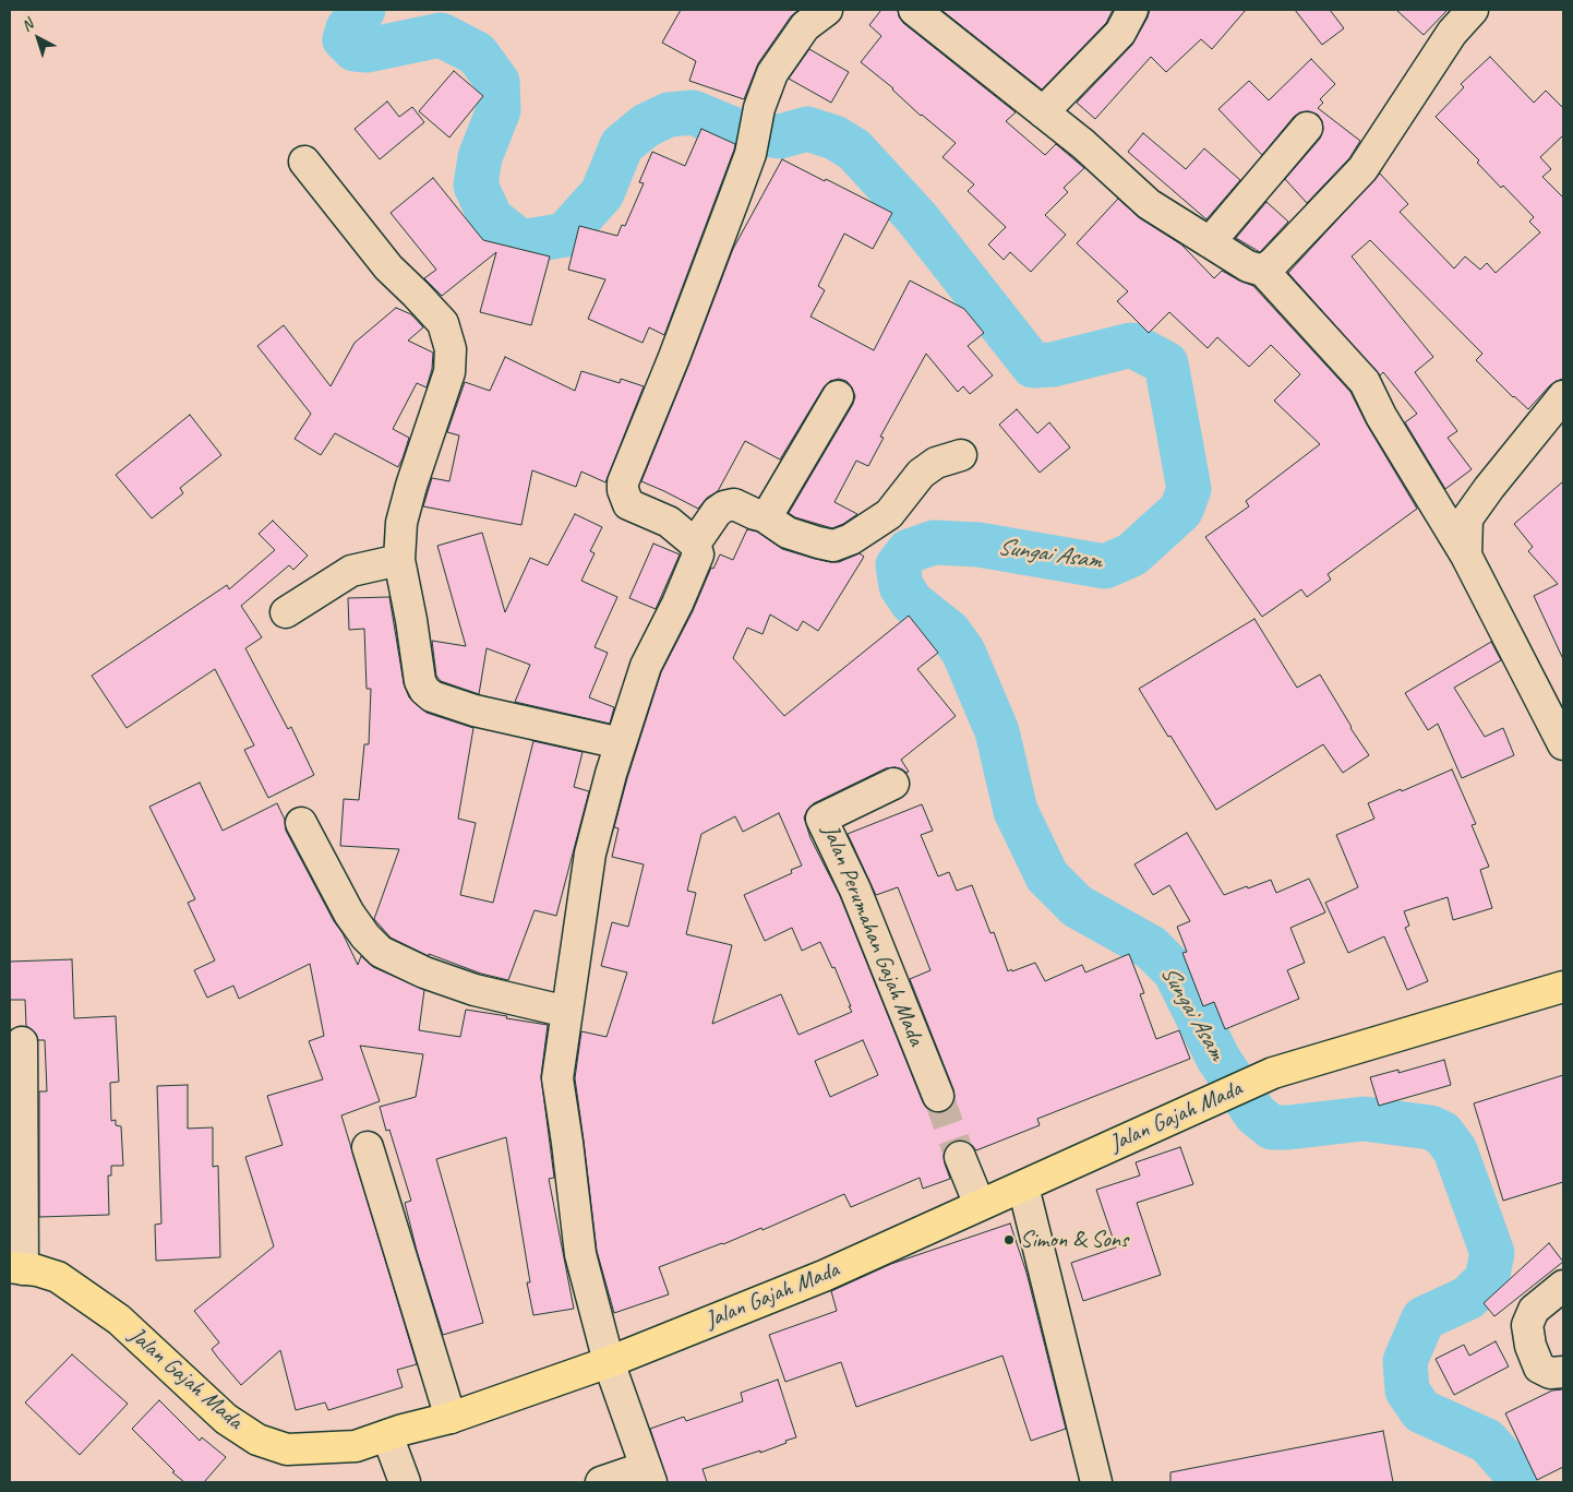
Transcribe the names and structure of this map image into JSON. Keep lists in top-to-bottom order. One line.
{"streets":{"main road":["Jalan Gajah Mada"],"street":["Jalan Perumahan Gajah Mada"]},"water":["Sungai Asam"],"places":["Simon & Sons"],"north":"top left"}
